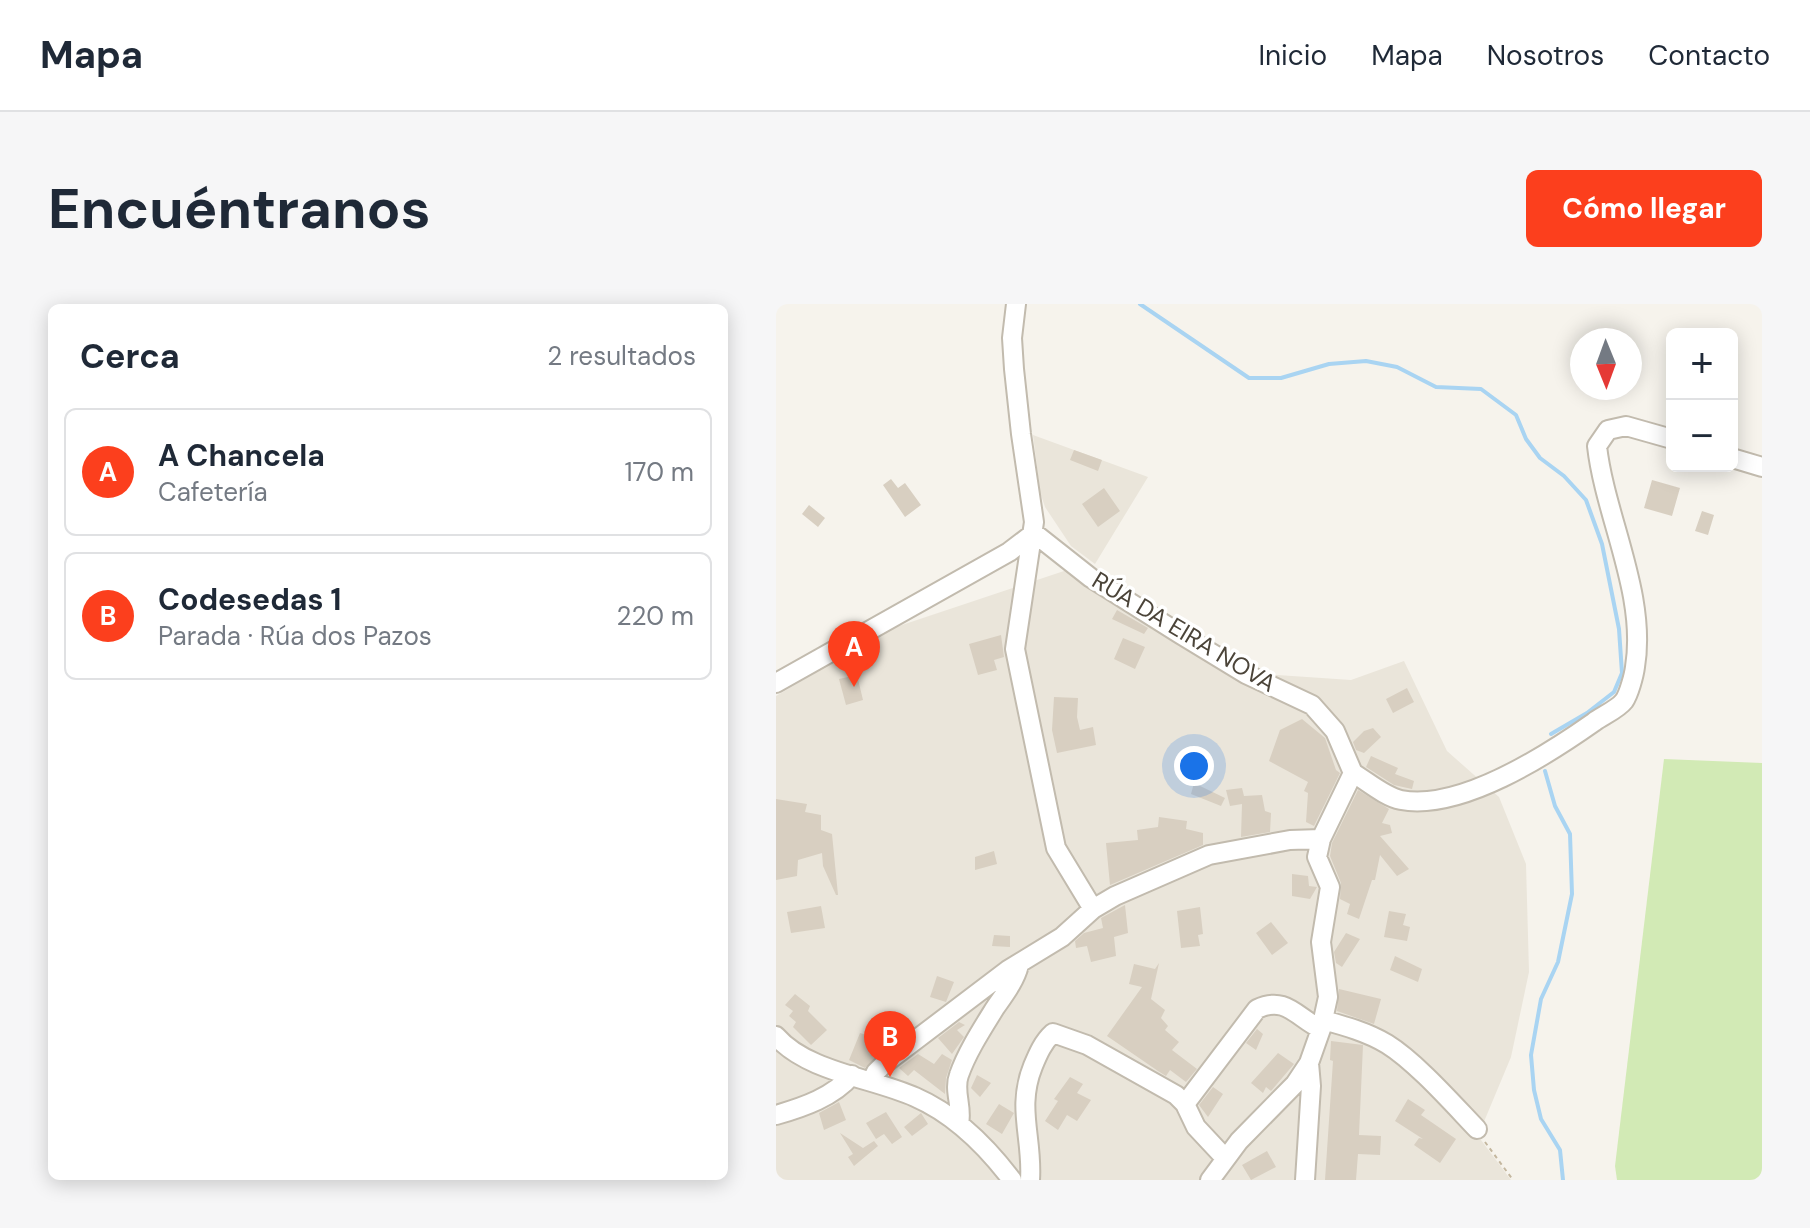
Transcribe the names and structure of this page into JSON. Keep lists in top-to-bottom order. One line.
{"streets":{"street":["RÚA DA EIRA NOVA"]},"north":"bottom","page":{"header":"Mapa","nav":["Inicio","Mapa","Nosotros","Contacto"],"buttons":"Cómo llegar","title":"Encuéntranos","heading":["Cerca","2 resultados"],"map_buttons":["+","−"],"list":[{"mark":"A","name":"A Chancela","note":"Cafetería","value":"170 m"},{"mark":"B","name":"Codesedas 1","note":"Parada · Rúa dos Pazos","value":"220 m"}],"pins":["A","B"]}}
